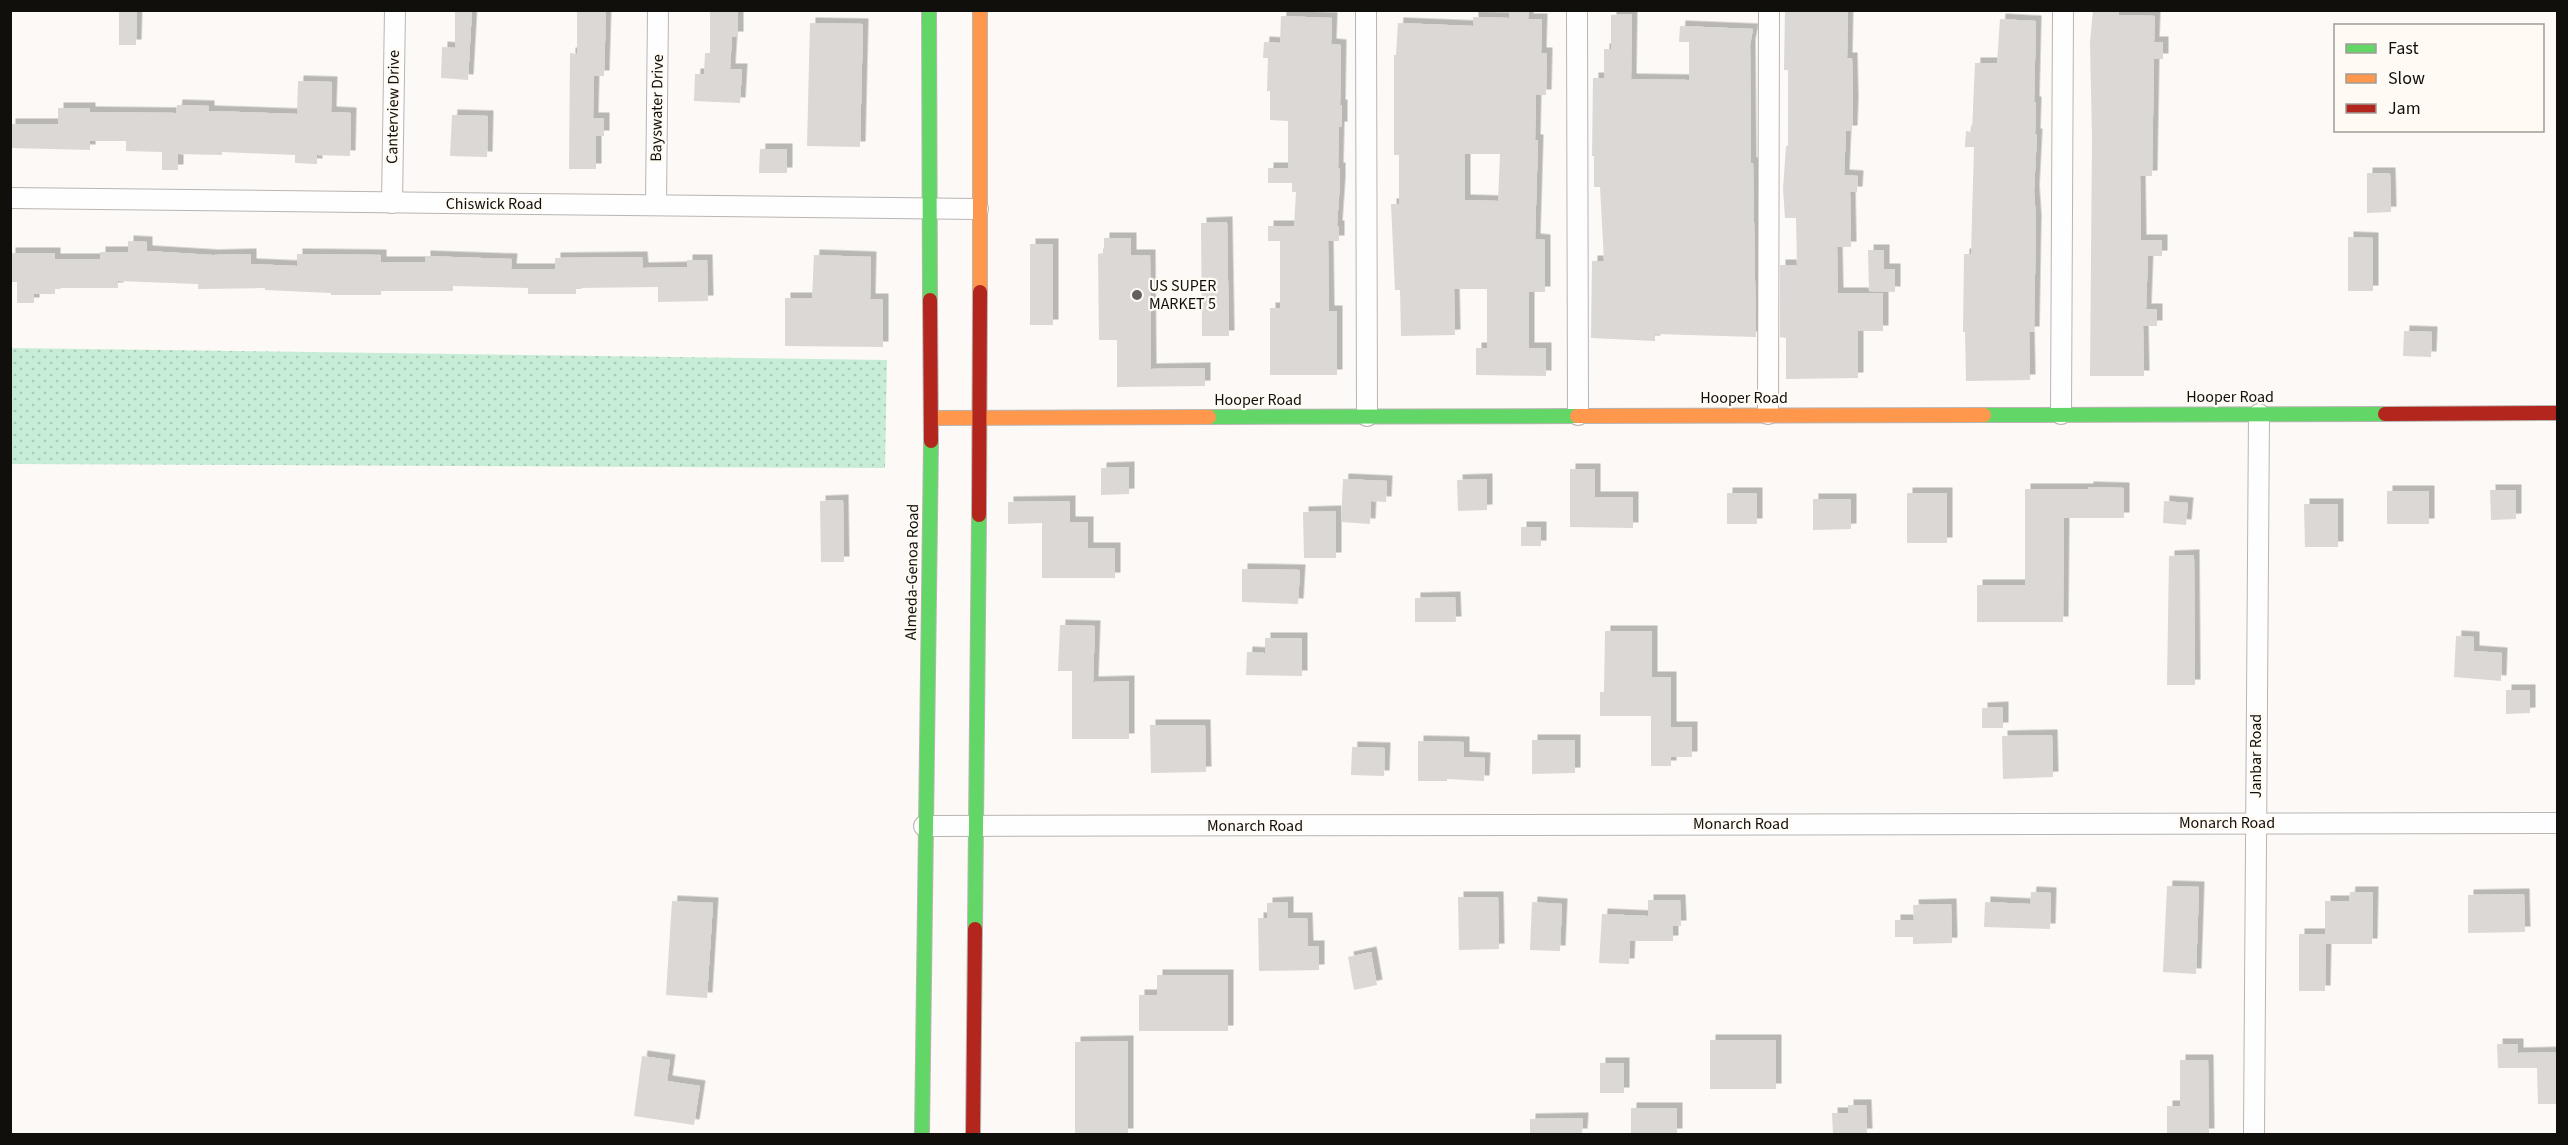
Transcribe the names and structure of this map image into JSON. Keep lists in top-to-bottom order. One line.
{"streets":{"main road":["Hooper Road","Almeda-Genoa Road"],"street":["Canterview Drive","Bayswater Drive","Chiswick Road","Janbar Road","Monarch Road"]},"crossings":[["Canterview Drive","Chiswick Road"],["Bayswater Drive","Chiswick Road"],["Chiswick Road","Almeda-Genoa Road"],["Hooper Road","Almeda-Genoa Road"],["Hooper Road","Janbar Road"],["Almeda-Genoa Road","Monarch Road"],["Janbar Road","Monarch Road"]],"places":["US SUPER MARKET 5"],"legend":["Fast","Slow","Jam"]}
